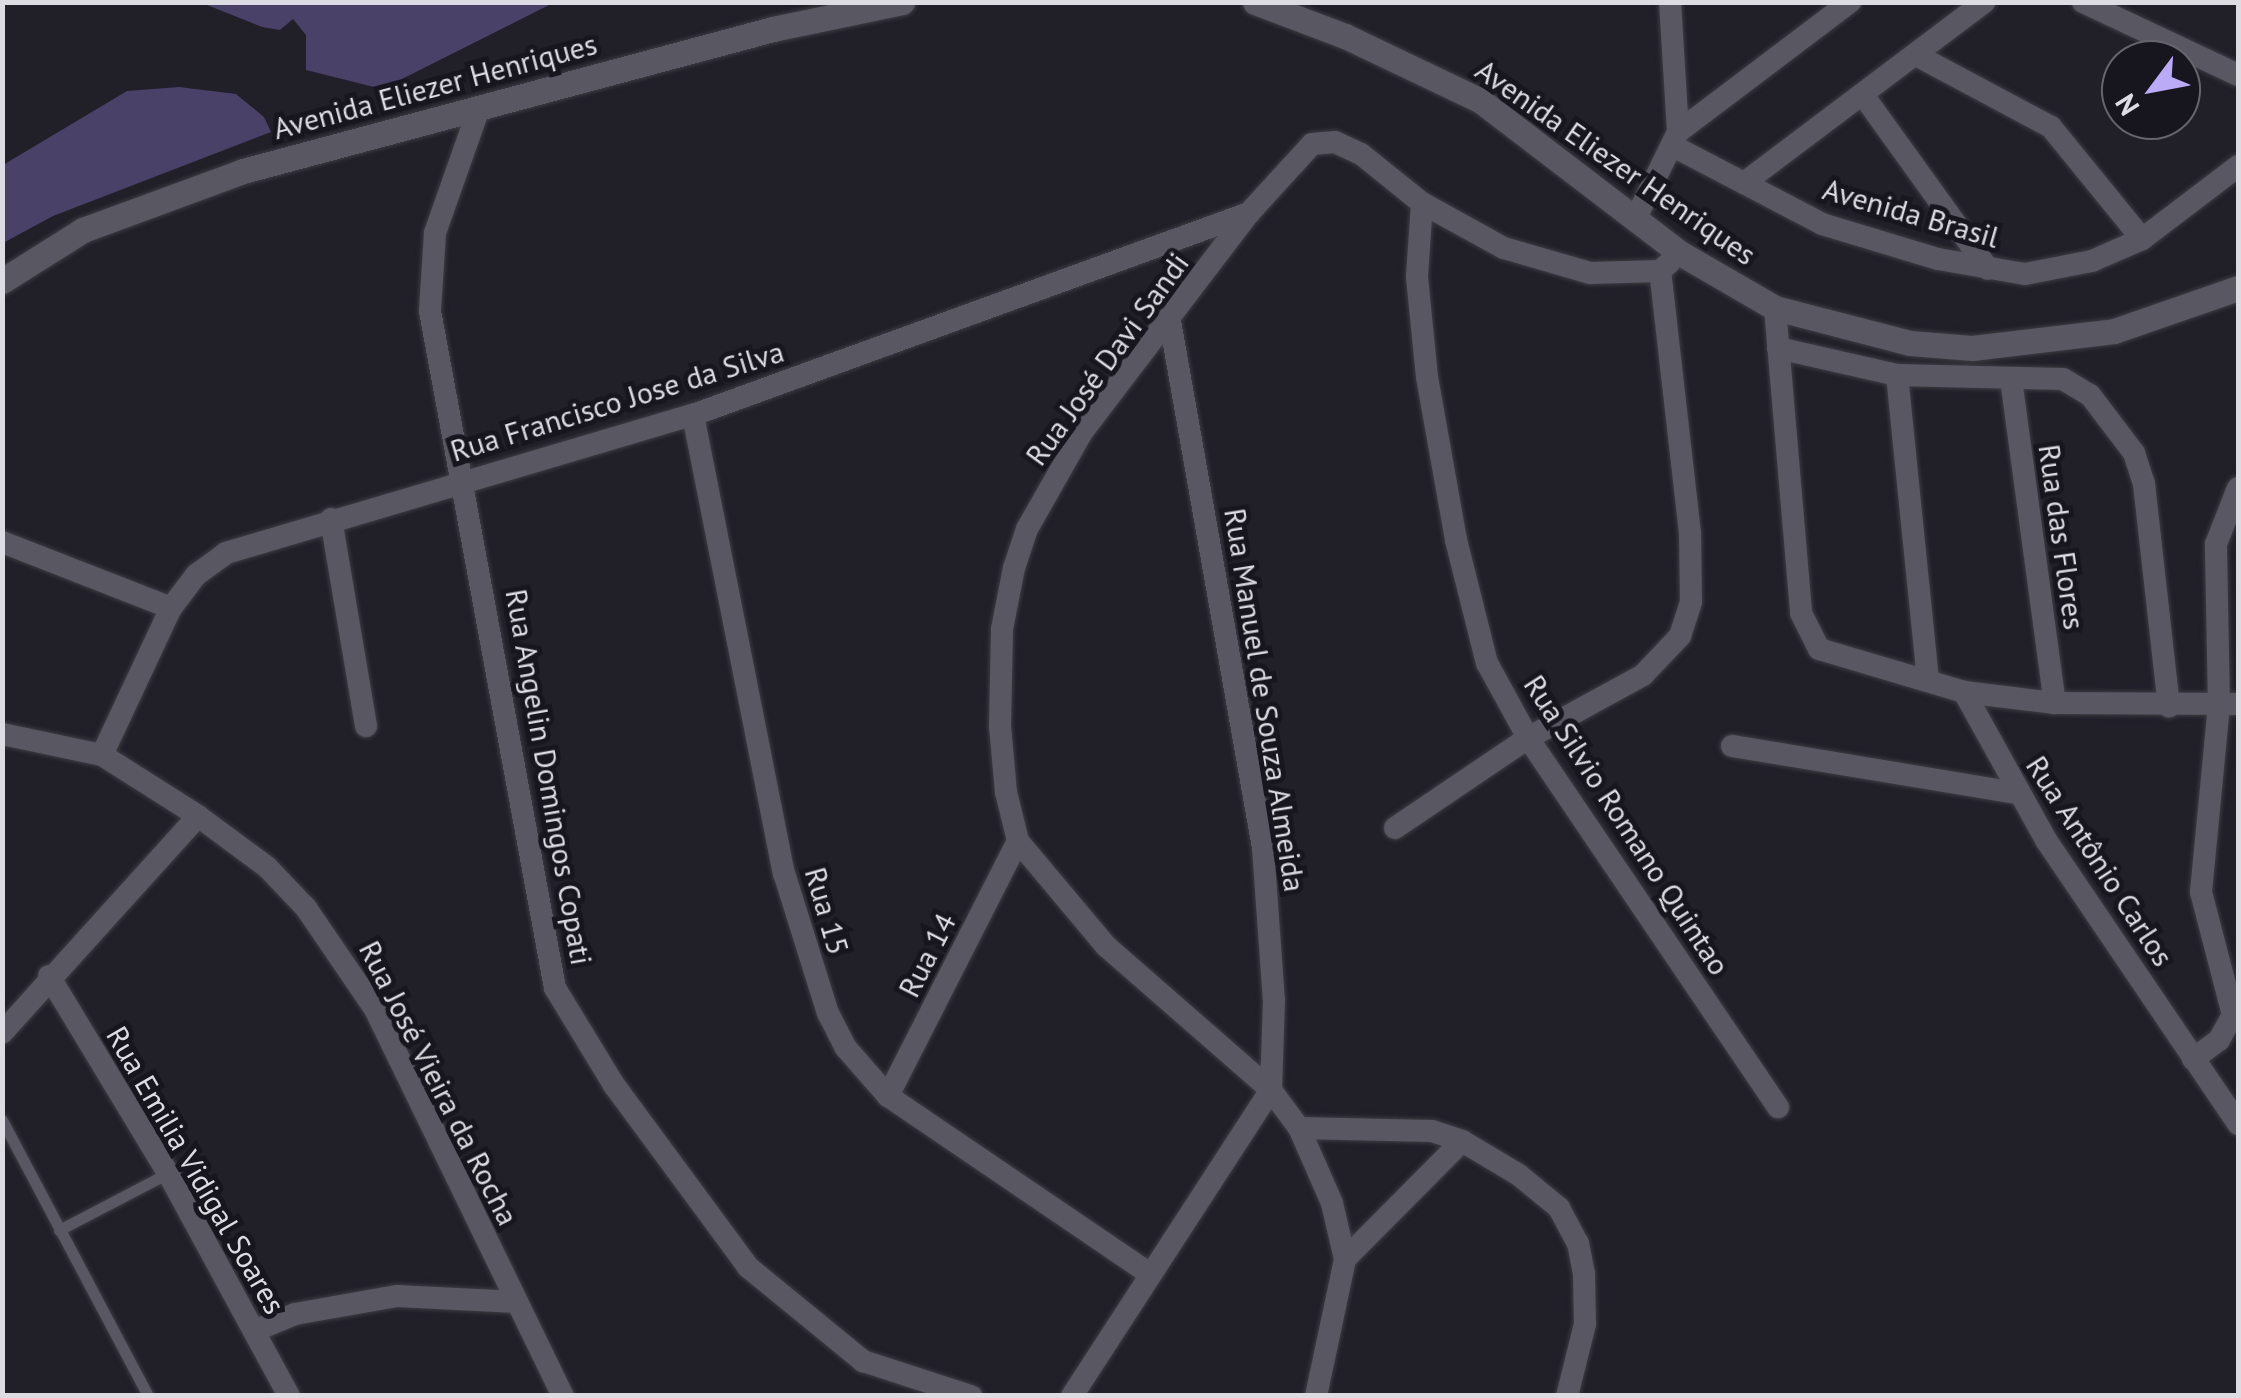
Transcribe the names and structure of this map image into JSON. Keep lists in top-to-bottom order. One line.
{"streets":{"street":["Avenida Eliezer Henriques","Avenida Brasil","Rua José Davi Sandi","Rua Francisco Jose da Silva","Rua das Flores","Rua Manuel de Souza Almeida","Rua Angelin Domingos Copati","Rua Silvio Romano Quintao","Rua Antônio Carlos","Rua 15","Rua 14","Rua José Vieira da Rocha","Rua Emilia Vidigal Soares"]},"crossings":[["Avenida Eliezer Henriques","Rua Angelin Domingos Copati"],["Rua José Davi Sandi","Rua Francisco Jose da Silva"],["Rua José Davi Sandi","Rua Manuel de Souza Almeida"],["Rua José Davi Sandi","Rua Silvio Romano Quintao"],["Rua José Davi Sandi","Rua 14"],["Rua Francisco Jose da Silva","Rua Angelin Domingos Copati"],["Rua Francisco Jose da Silva","Rua 15"],["Rua Francisco Jose da Silva","Rua José Vieira da Rocha"],["Rua 15","Rua 14"]],"north":"bottom left"}
